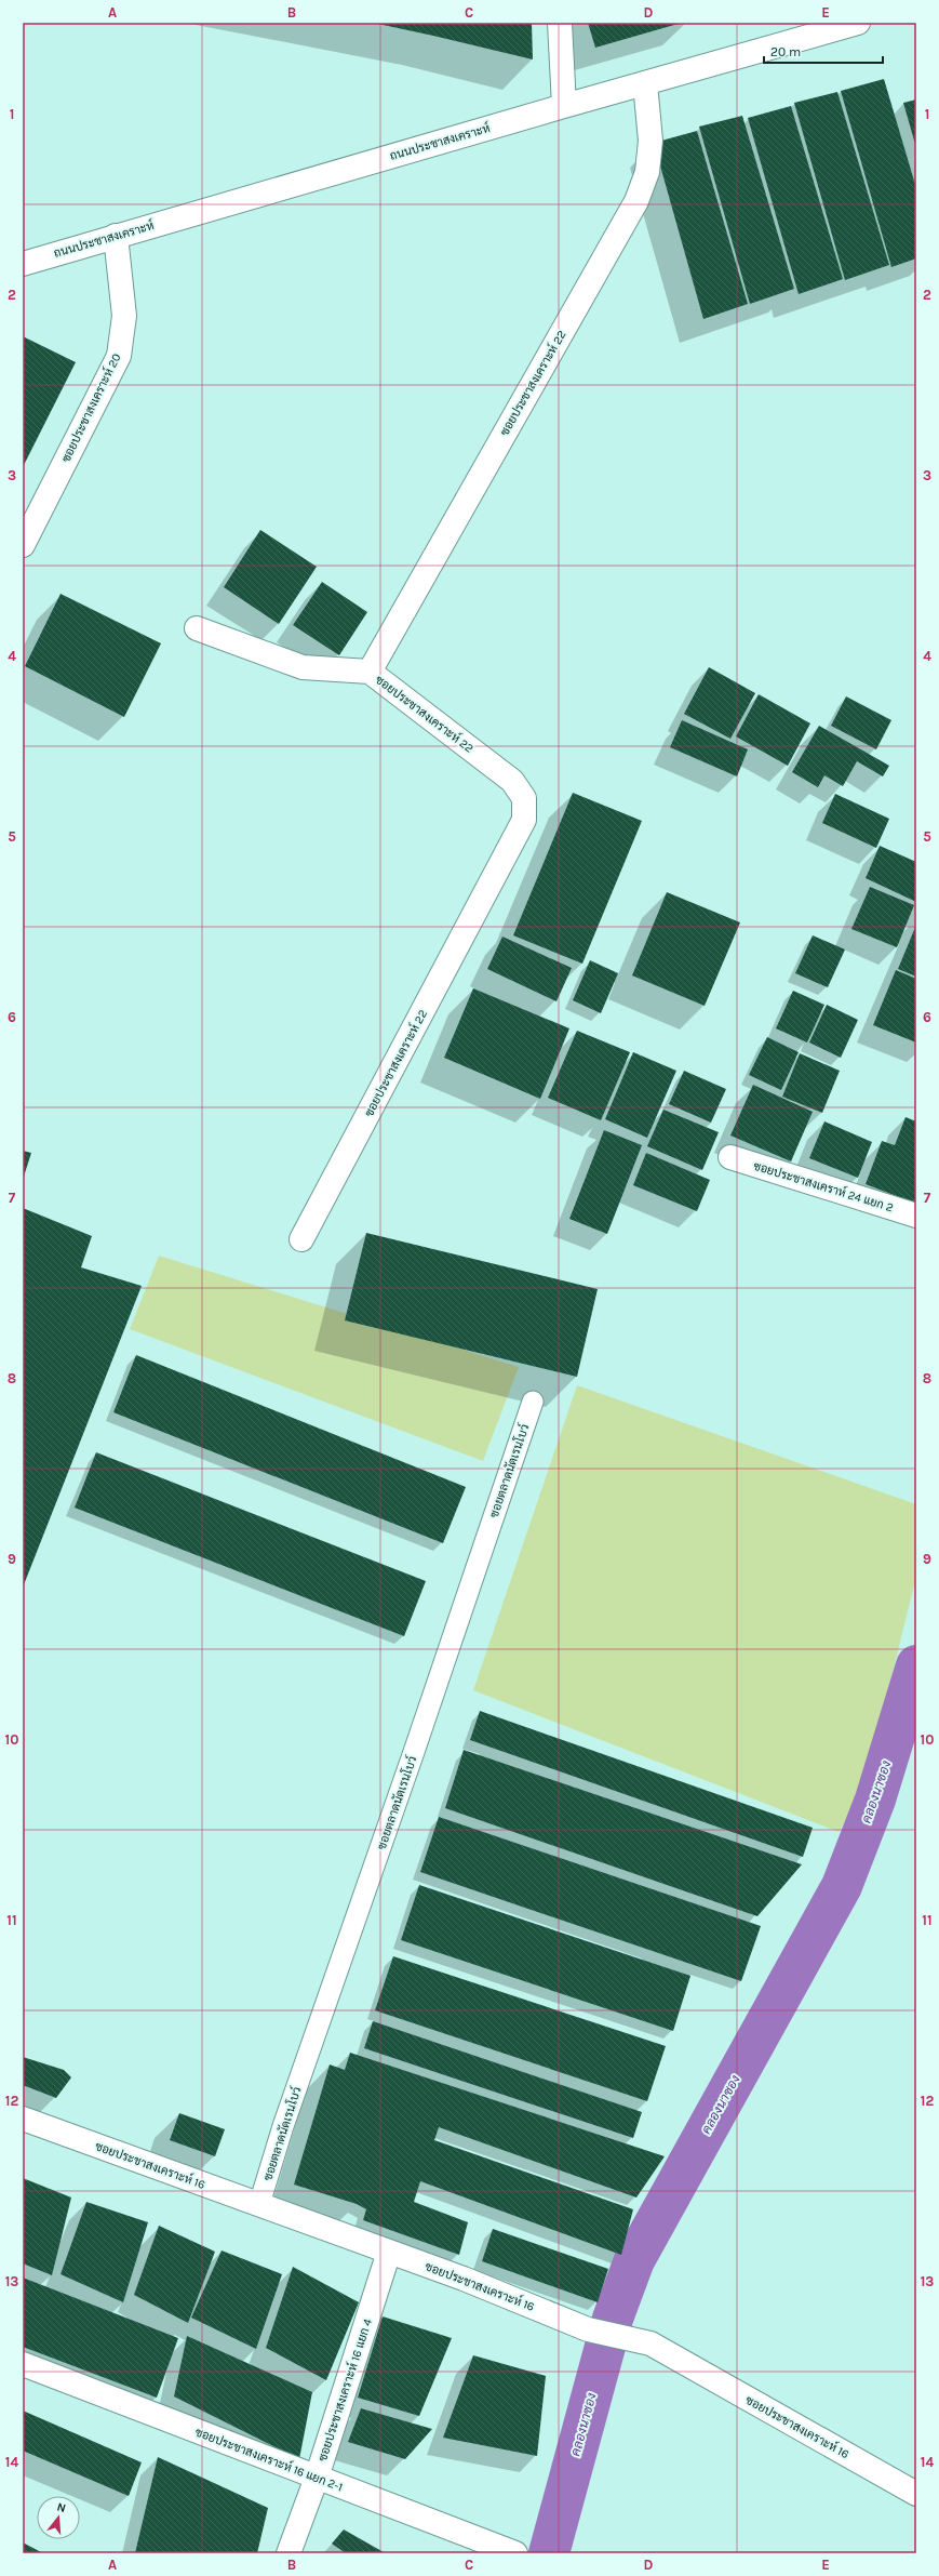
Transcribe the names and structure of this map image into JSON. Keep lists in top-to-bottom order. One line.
{"streets":{"street":["ถนนประชาสงเคราะห์","ซอยประชาสงเคราะห์ 22","ซอยประชาสงเคราะห์ 20","ซอยประชาสงเคราห์ 24 แยก 2","ซอยประชาสงเคราะห์ 16","ซอยประชาสงเคราะห์ 16 แยก 4","ซอยประชาสงเคราะห์ 16 แยก 2-1"],"lane":["ซอยตลาดนัดเรนโบว์"]},"crossings":[["ถนนประชาสงเคราะห์","ซอยประชาสงเคราะห์ 22"],["ถนนประชาสงเคราะห์","ซอยประชาสงเคราะห์ 20"],["ซอยตลาดนัดเรนโบว์","ซอยประชาสงเคราะห์ 16"],["ซอยประชาสงเคราะห์ 16","ซอยประชาสงเคราะห์ 16 แยก 4"],["ซอยประชาสงเคราะห์ 16 แยก 4","ซอยประชาสงเคราะห์ 16 แยก 2-1"]],"water":["คลองนาซอง"],"scale_bar":"20 m","north":"top","grid":{"columns":["A","B","C","D","E"],"rows":["1","2","3","4","5","6","7","8","9","10","11","12","13","14"]}}
